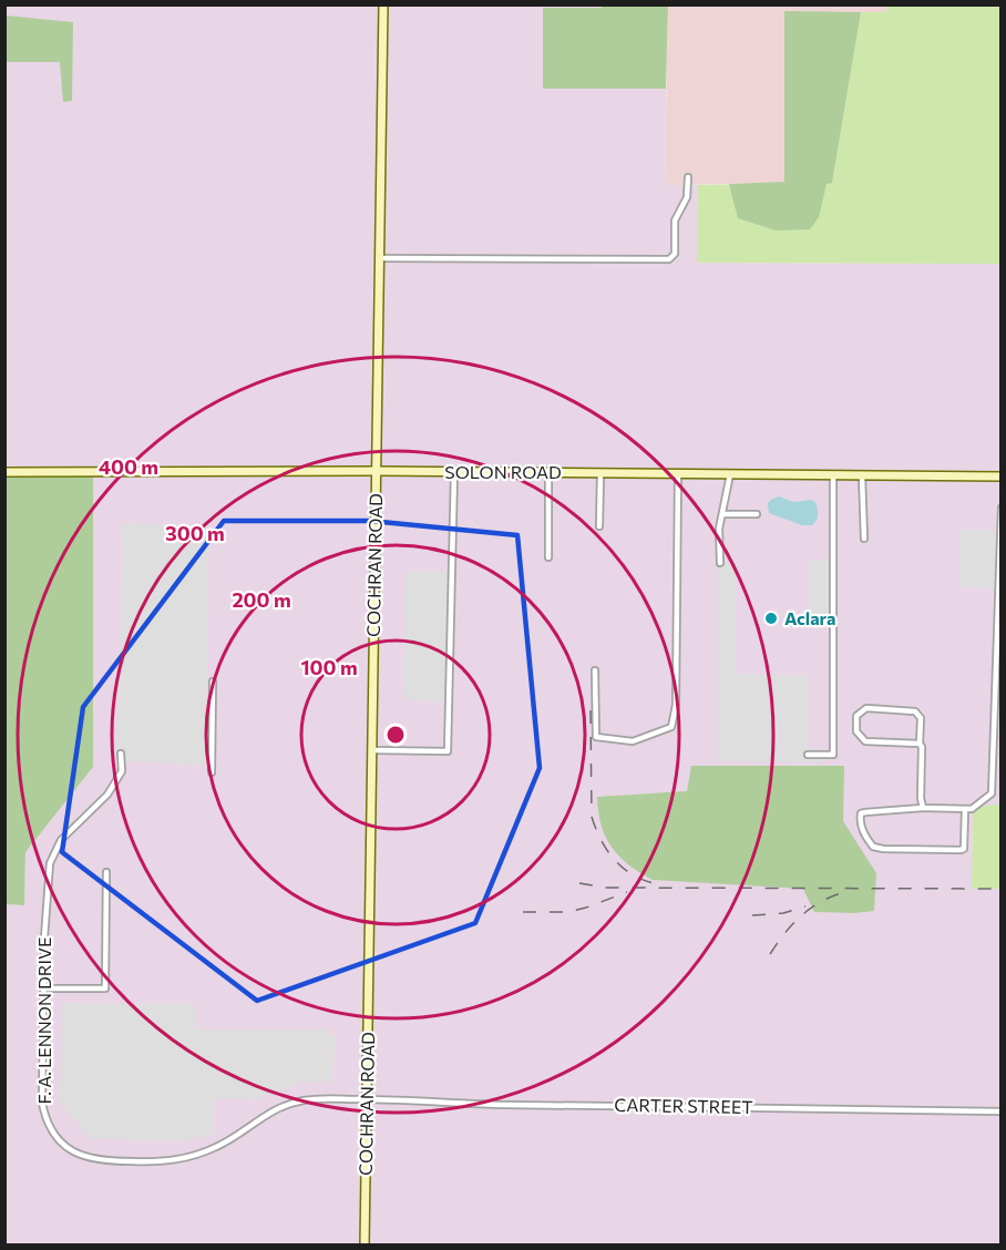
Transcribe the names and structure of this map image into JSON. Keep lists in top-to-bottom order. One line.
{"streets":{"street":["SOLON ROAD","COCHRAN ROAD","F. A. LENNON DRIVE","CARTER STREET"]},"crossings":[["SOLON ROAD","COCHRAN ROAD"],["COCHRAN ROAD","F. A. LENNON DRIVE"],["COCHRAN ROAD","CARTER STREET"],["F. A. LENNON DRIVE","CARTER STREET"]],"places":["Aclara"],"rings":["400 m","300 m","200 m","100 m"]}
